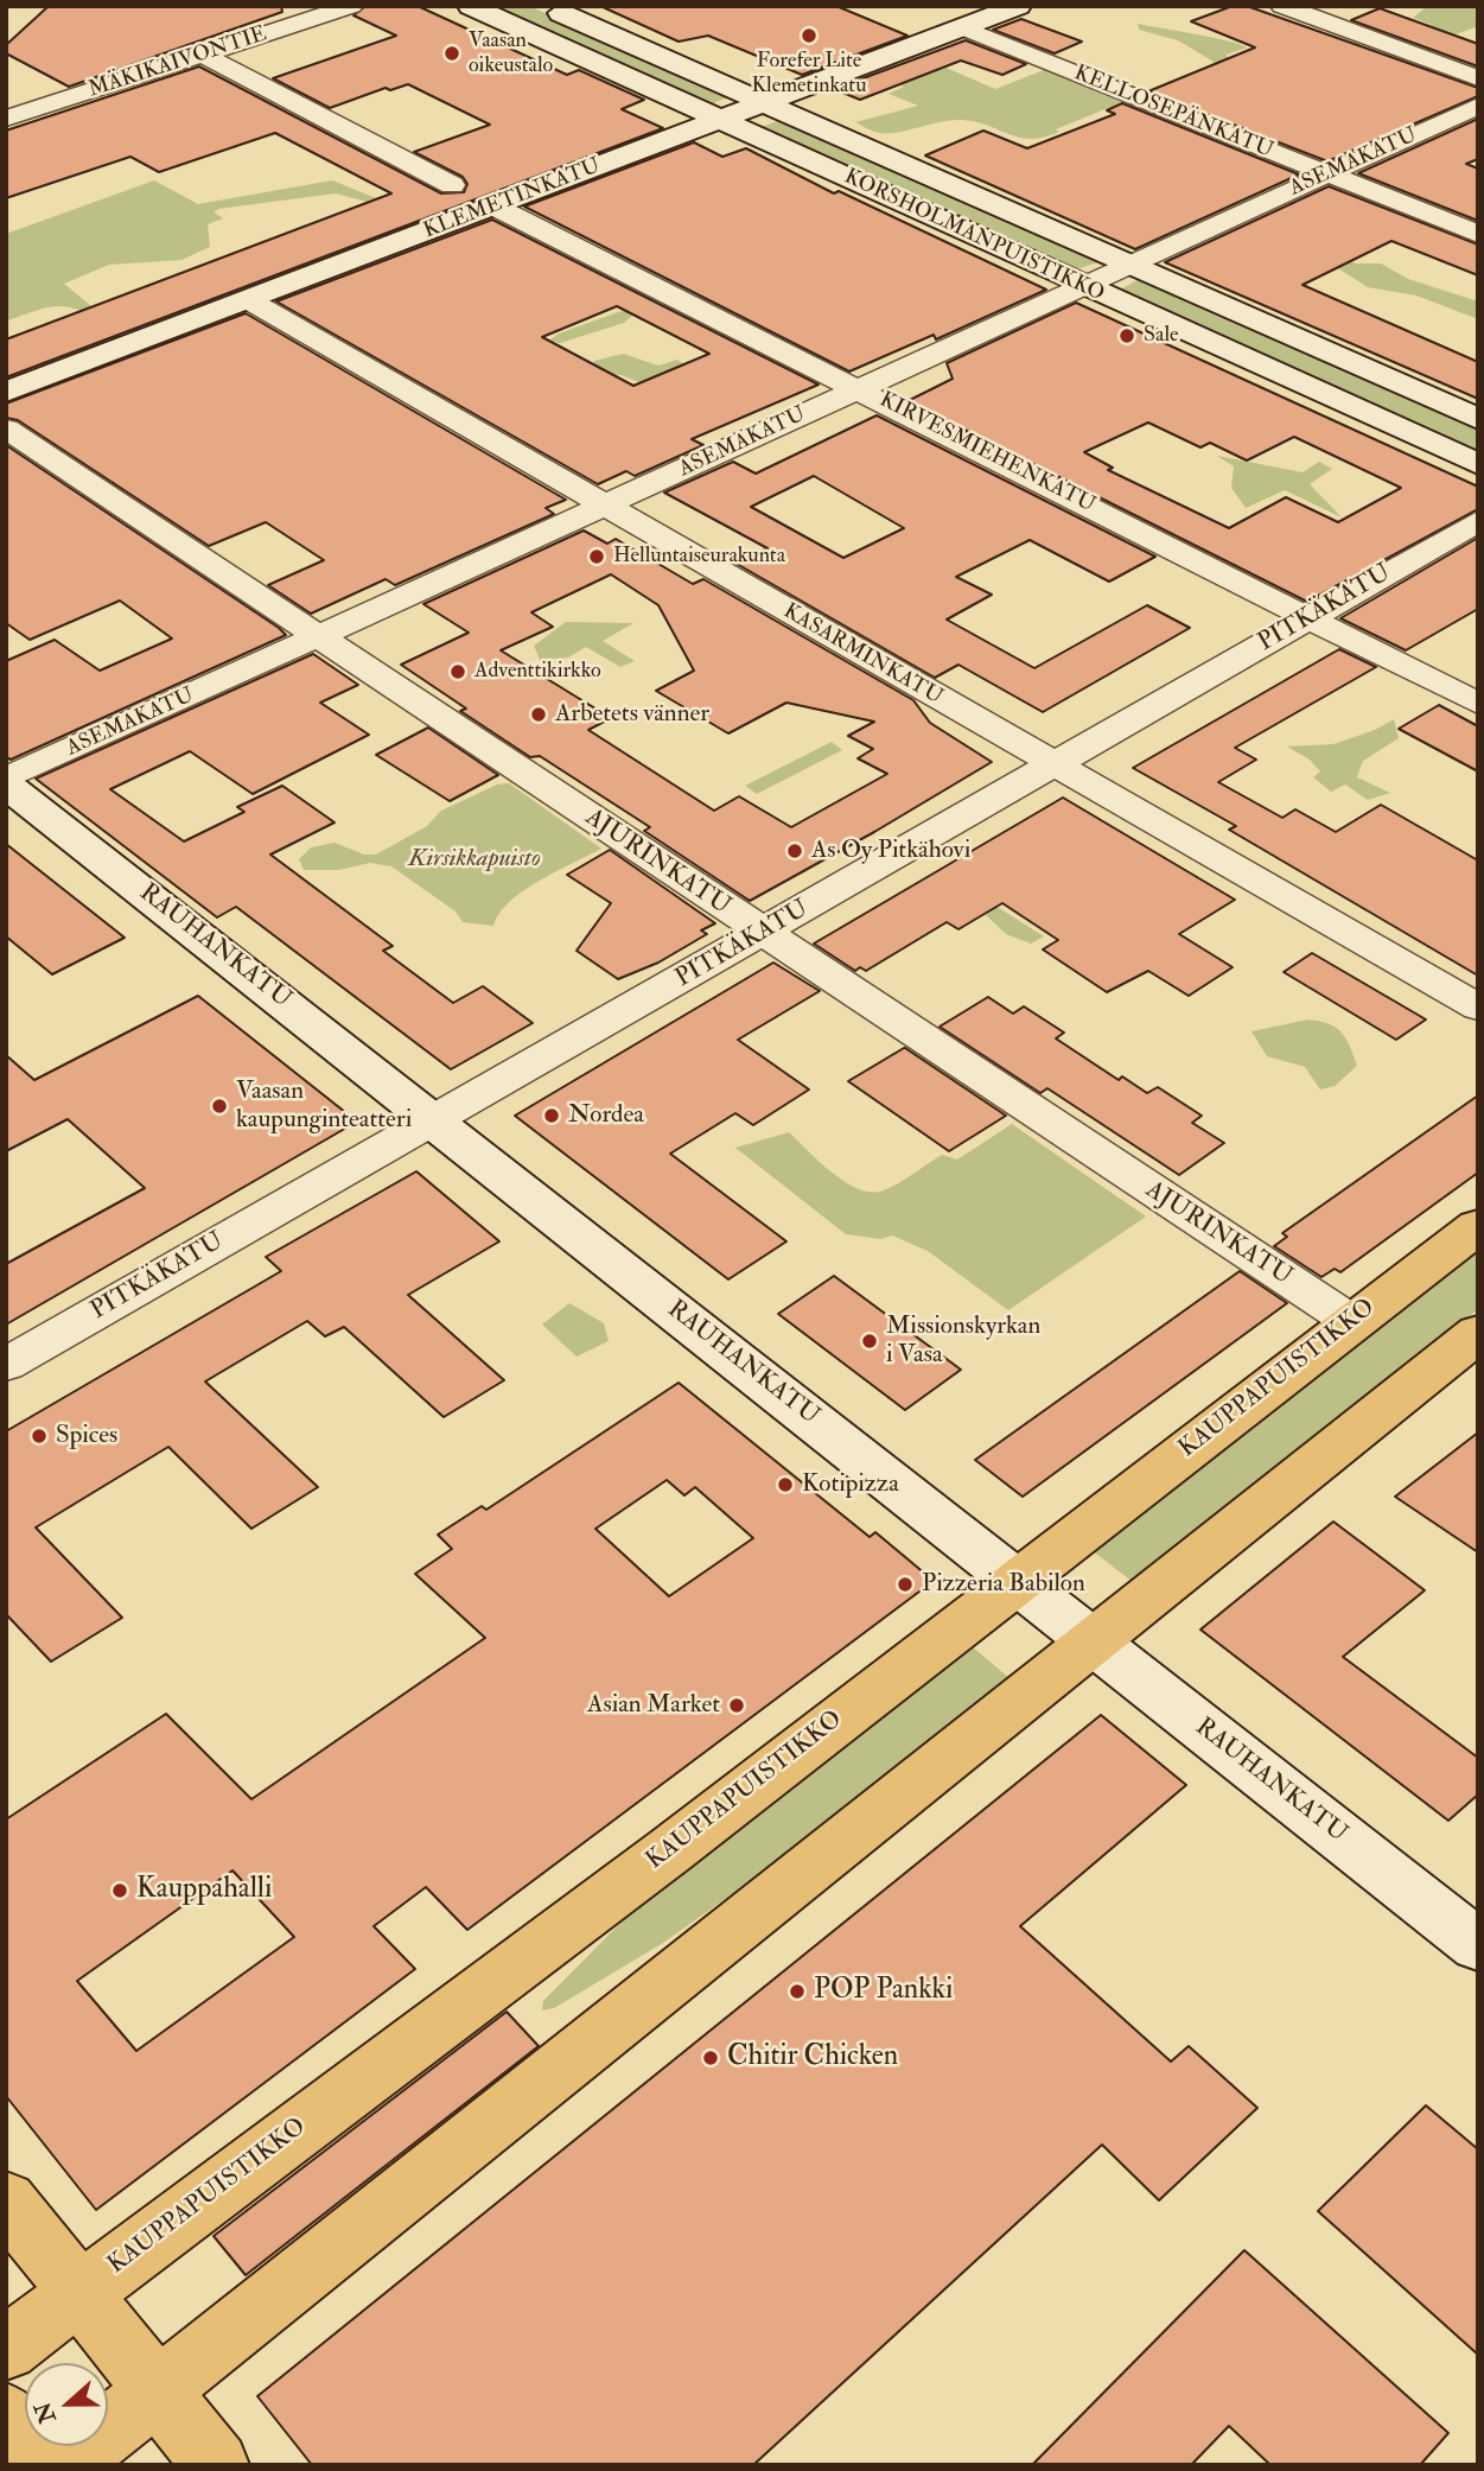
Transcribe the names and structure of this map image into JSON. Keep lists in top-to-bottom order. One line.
{"streets":{"main road":["KAUPPAPUISTIKKO"],"street":["MÄKIKAIVONTIE","KELLOSEPÄNKATU","ASEMAKATU","KLEMETINKATU","KORSHOLMANPUISTIKKO","KIRVESMIEHENKATU","PITKÄKATU","KASARMINKATU","AJURINKATU","RAUHANKATU"]},"crossings":[["KELLOSEPÄNKATU","ASEMAKATU"],["KELLOSEPÄNKATU","KLEMETINKATU"],["ASEMAKATU","KORSHOLMANPUISTIKKO"],["ASEMAKATU","KIRVESMIEHENKATU"],["ASEMAKATU","KASARMINKATU"],["ASEMAKATU","AJURINKATU"],["KLEMETINKATU","KORSHOLMANPUISTIKKO"],["KLEMETINKATU","KIRVESMIEHENKATU"],["KLEMETINKATU","KASARMINKATU"],["KIRVESMIEHENKATU","PITKÄKATU"],["PITKÄKATU","KASARMINKATU"],["PITKÄKATU","AJURINKATU"],["PITKÄKATU","RAUHANKATU"],["AJURINKATU","KAUPPAPUISTIKKO"],["RAUHANKATU","KAUPPAPUISTIKKO"]],"parks":["Kirsikkapuisto"],"places":["Forefer Lite Klemetinkatu","Vaasan oikeustalo","Sale","Helluntaiseurakunta","Adventtikirkko","Arbetets vänner","As Oy Pitkähovi","Vaasan kaupunginteatteri","Nordea","Missionskyrkan i Vasa","Spices","Kotipizza","Pizzeria Babilon","Asian Market","Kauppahalli","POP Pankki","Chitir Chicken"],"north":"left"}
